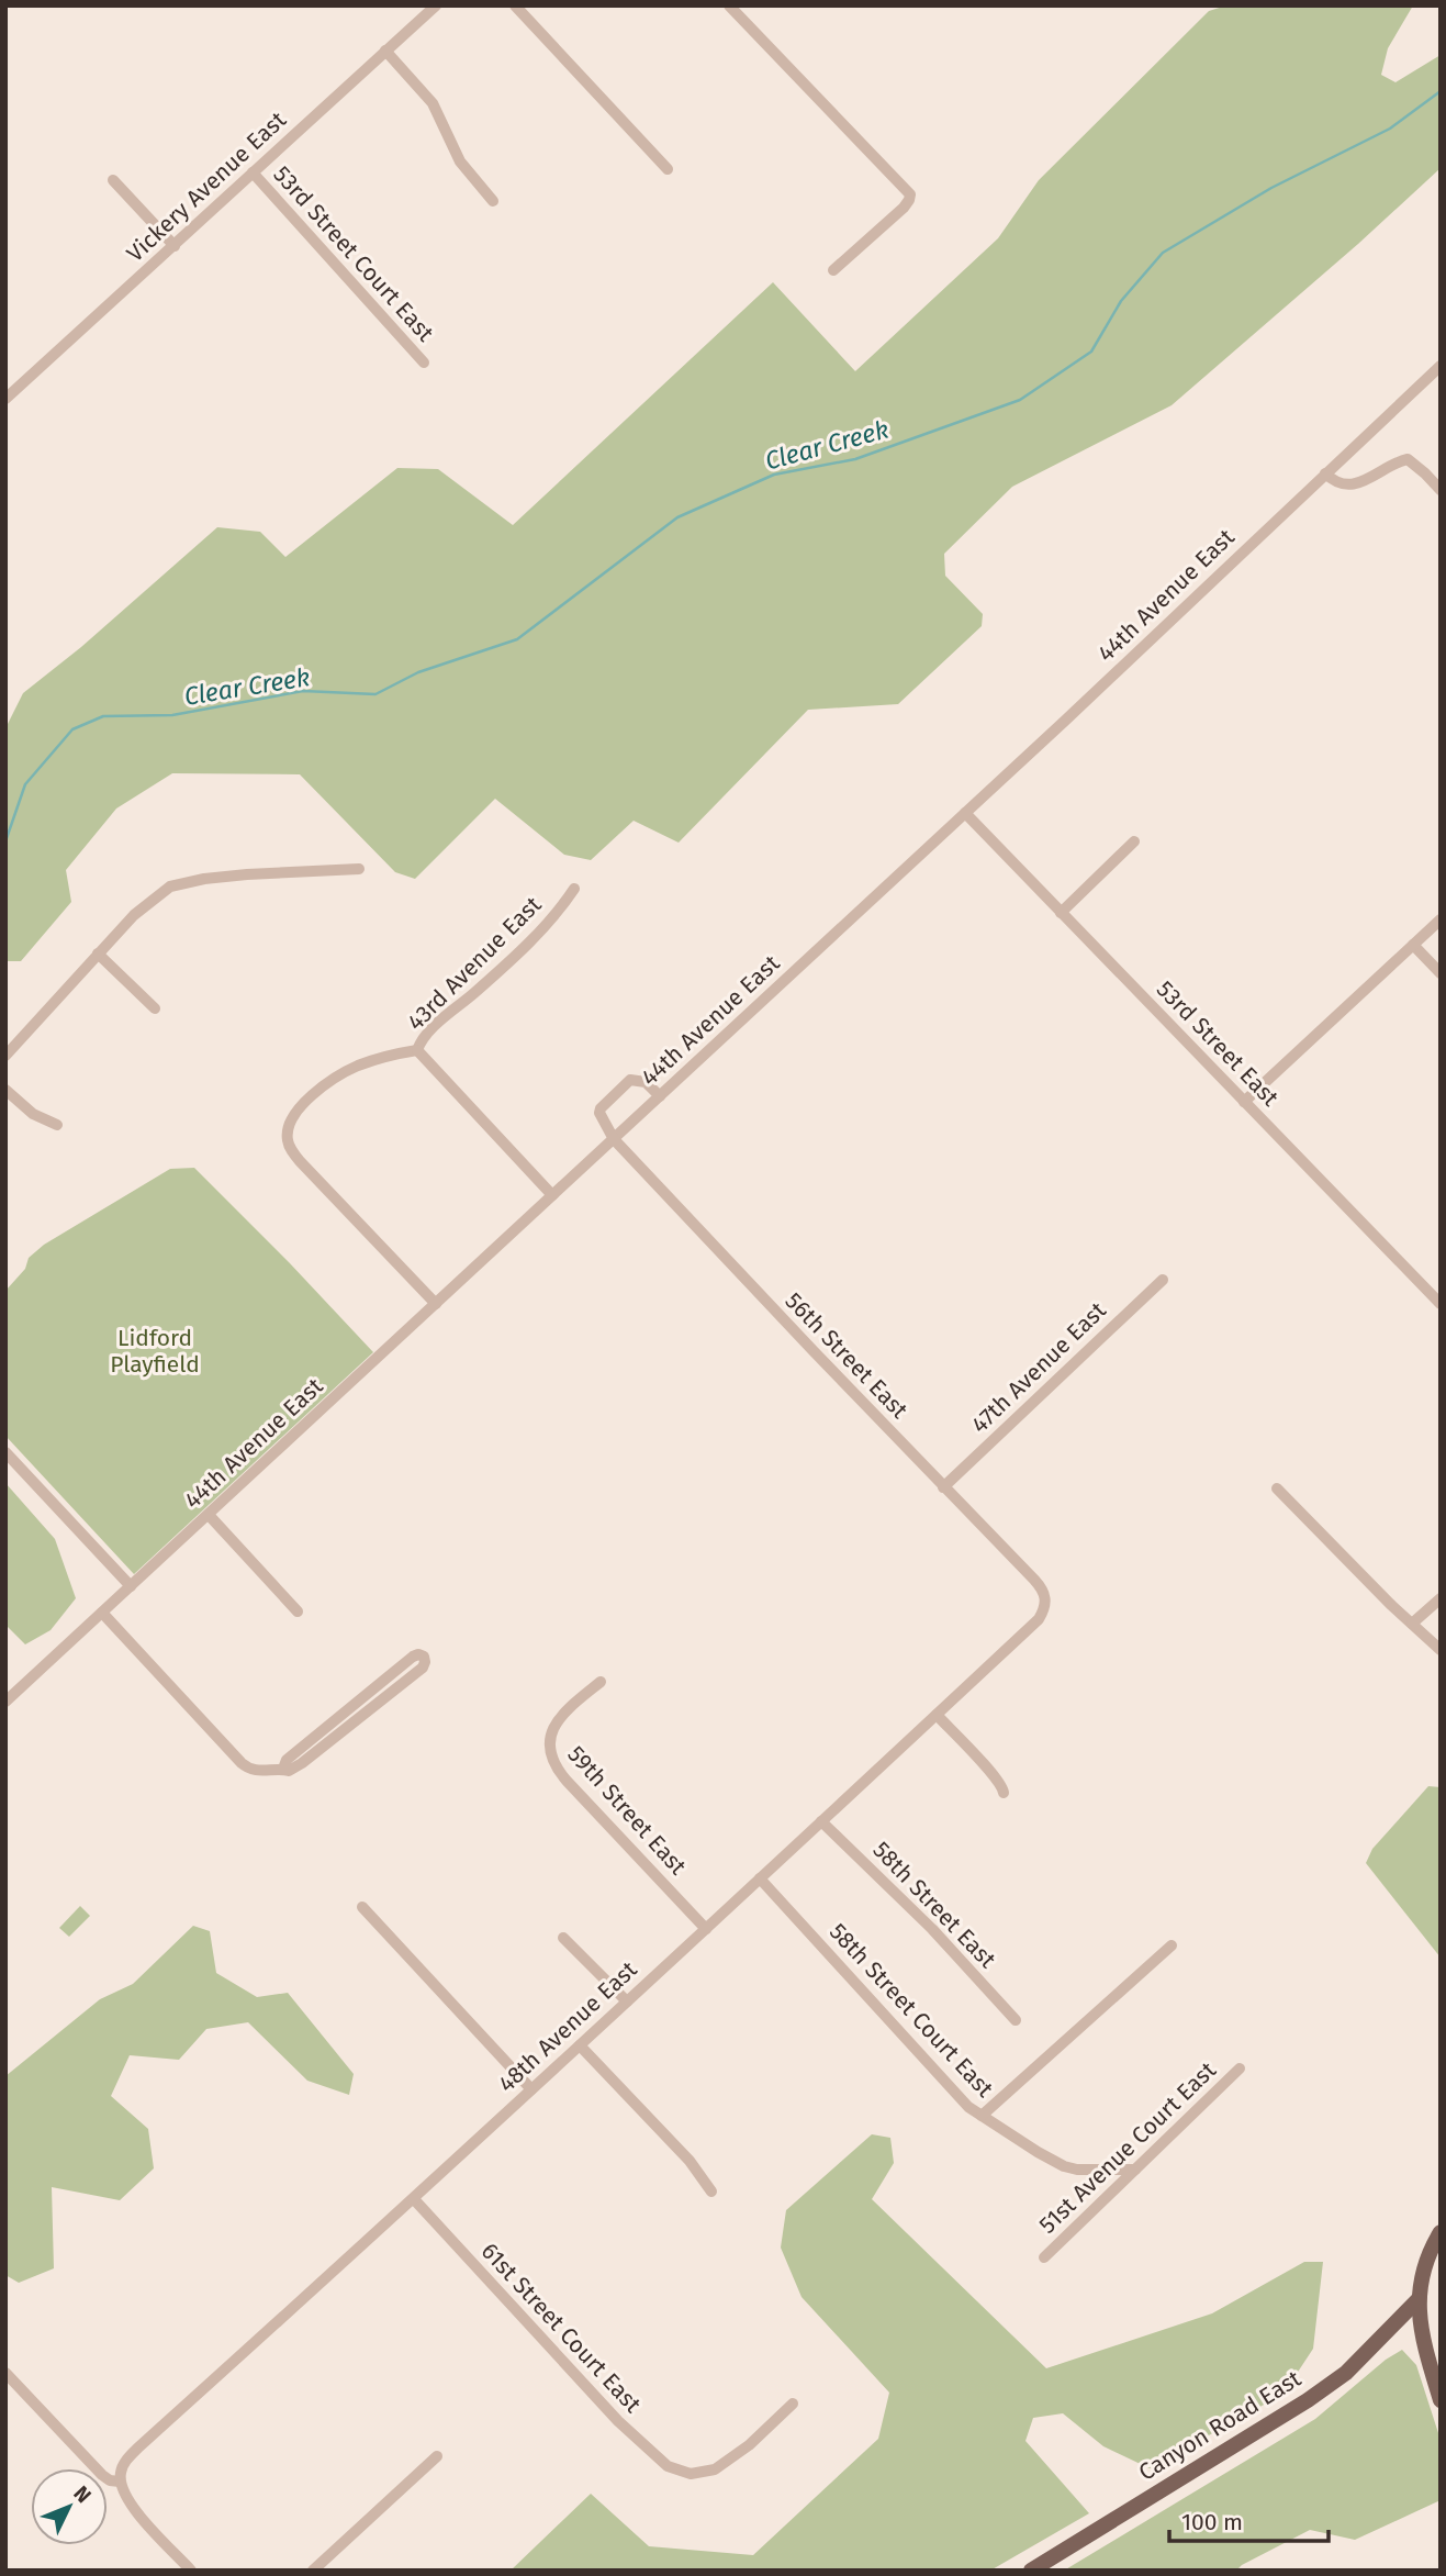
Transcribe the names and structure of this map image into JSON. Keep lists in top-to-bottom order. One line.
{"streets":{"main road":["Canyon Road East"],"street":["Vickery Avenue East","53rd Street Court East","44th Avenue East","43rd Avenue East","53rd Street East","56th Street East","47th Avenue East","59th Street East","58th Street East","58th Street Court East","48th Avenue East","51st Avenue Court East","61st Street Court East"]},"crossings":[["Vickery Avenue East","53rd Street Court East"],["44th Avenue East","43rd Avenue East"],["44th Avenue East","53rd Street East"],["44th Avenue East","56th Street East"],["56th Street East","47th Avenue East"],["56th Street East","48th Avenue East"],["59th Street East","48th Avenue East"],["58th Street East","48th Avenue East"],["58th Street Court East","48th Avenue East"],["58th Street Court East","51st Avenue Court East"],["48th Avenue East","61st Street Court East"]],"water":["Clear Creek"],"parks":["Lidford Playfield"],"scale_bar":"100 m","north":"top right"}
